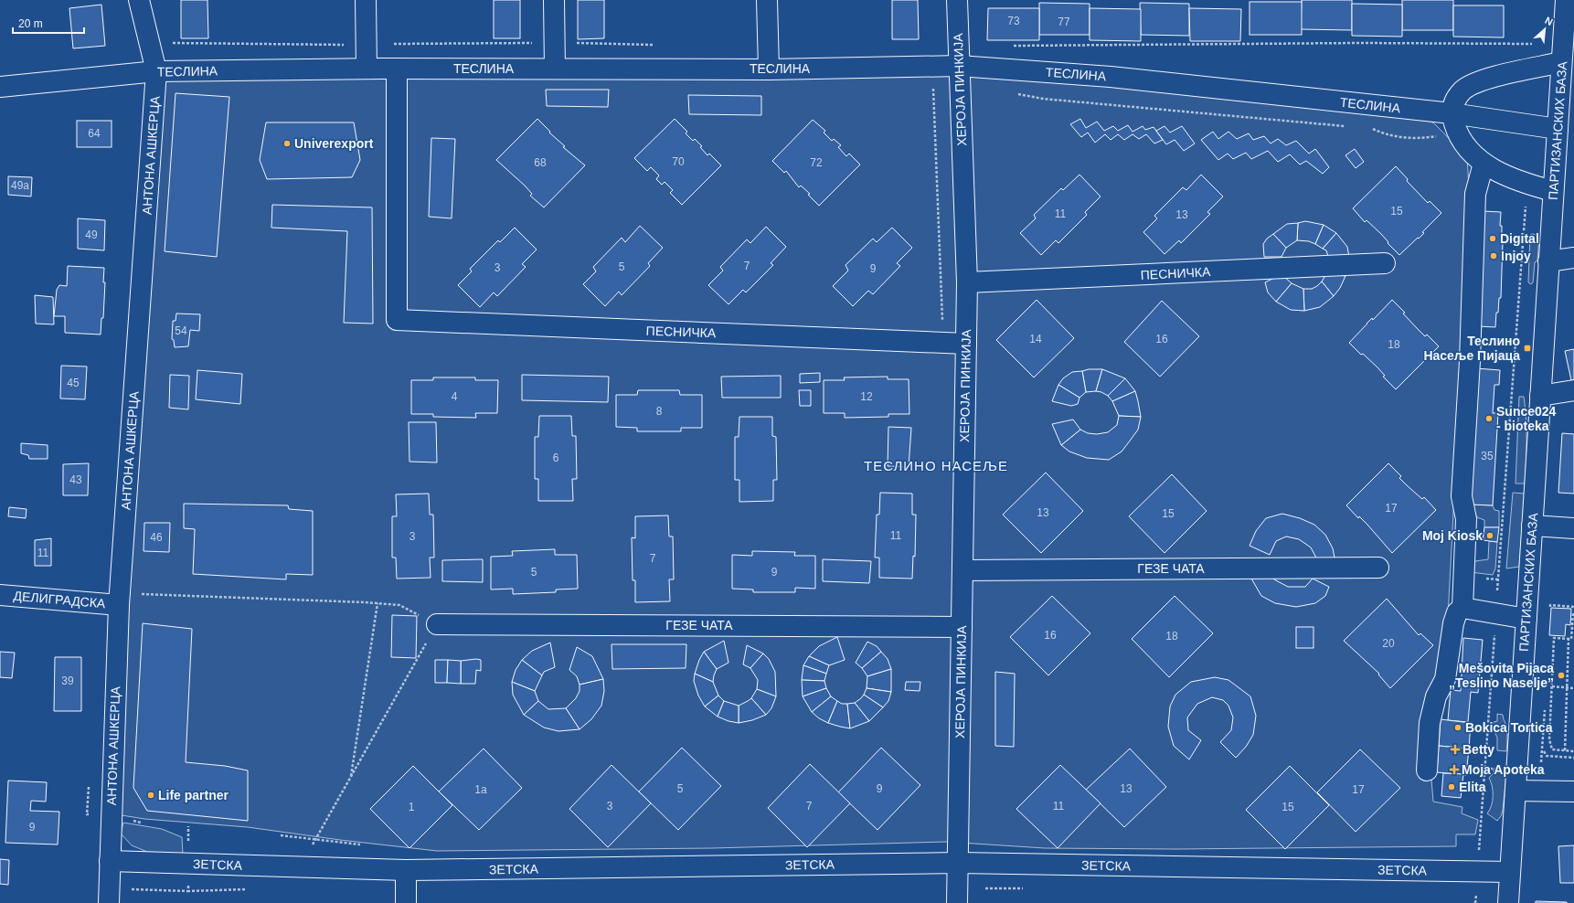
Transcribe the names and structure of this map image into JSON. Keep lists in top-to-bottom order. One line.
{"streets":{"street":["ТЕСЛИНА","ХЕРОЈА ПИНКИЈА","ПАРТИЗАНСКИХ БАЗА","АНТОНА АШКЕРЦА","ПЕСНИЧКА","ГЕЗЕ ЧАТА","ДЕЛИГРАДСКА","ЗЕТСКА"]},"crossings":[["ТЕСЛИНА","ХЕРОЈА ПИНКИЈА"],["ТЕСЛИНА","ПАРТИЗАНСКИХ БАЗА"],["ТЕСЛИНА","АНТОНА АШКЕРЦА"],["ТЕСЛИНА","ПЕСНИЧКА"],["ХЕРОЈА ПИНКИЈА","ПЕСНИЧКА"],["ХЕРОЈА ПИНКИЈА","ГЕЗЕ ЧАТА"],["ХЕРОЈА ПИНКИЈА","ЗЕТСКА"],["ПАРТИЗАНСКИХ БАЗА","ЗЕТСКА"],["АНТОНА АШКЕРЦА","ДЕЛИГРАДСКА"],["АНТОНА АШКЕРЦА","ЗЕТСКА"]],"districts":["ТЕСЛИНО НАСЕЉЕ"],"places":{"other":["Univerexport","Digital","Injoy","Sunce024 - bioteka","Moj Kiosk","Mešovita Pijaca „Teslino Naselje”","Bokica Tortica","Elita","Life partner"],"transit":["Теслино Насеље Пијаца"],"health":["Betty","Moja Apoteka"]},"house_numbers":["73","77","64","70","68","72","49a","15","11","13","49","7","5","3","9","54","14","16","18","45","4","12","8","35","6","43","17","13","15","11","3","46","11","7","5","9","16","18","20","39","5","9","13","1a","17","3","7","11","1","15","9"],"scale_bar":"20 m","north":"top right"}
